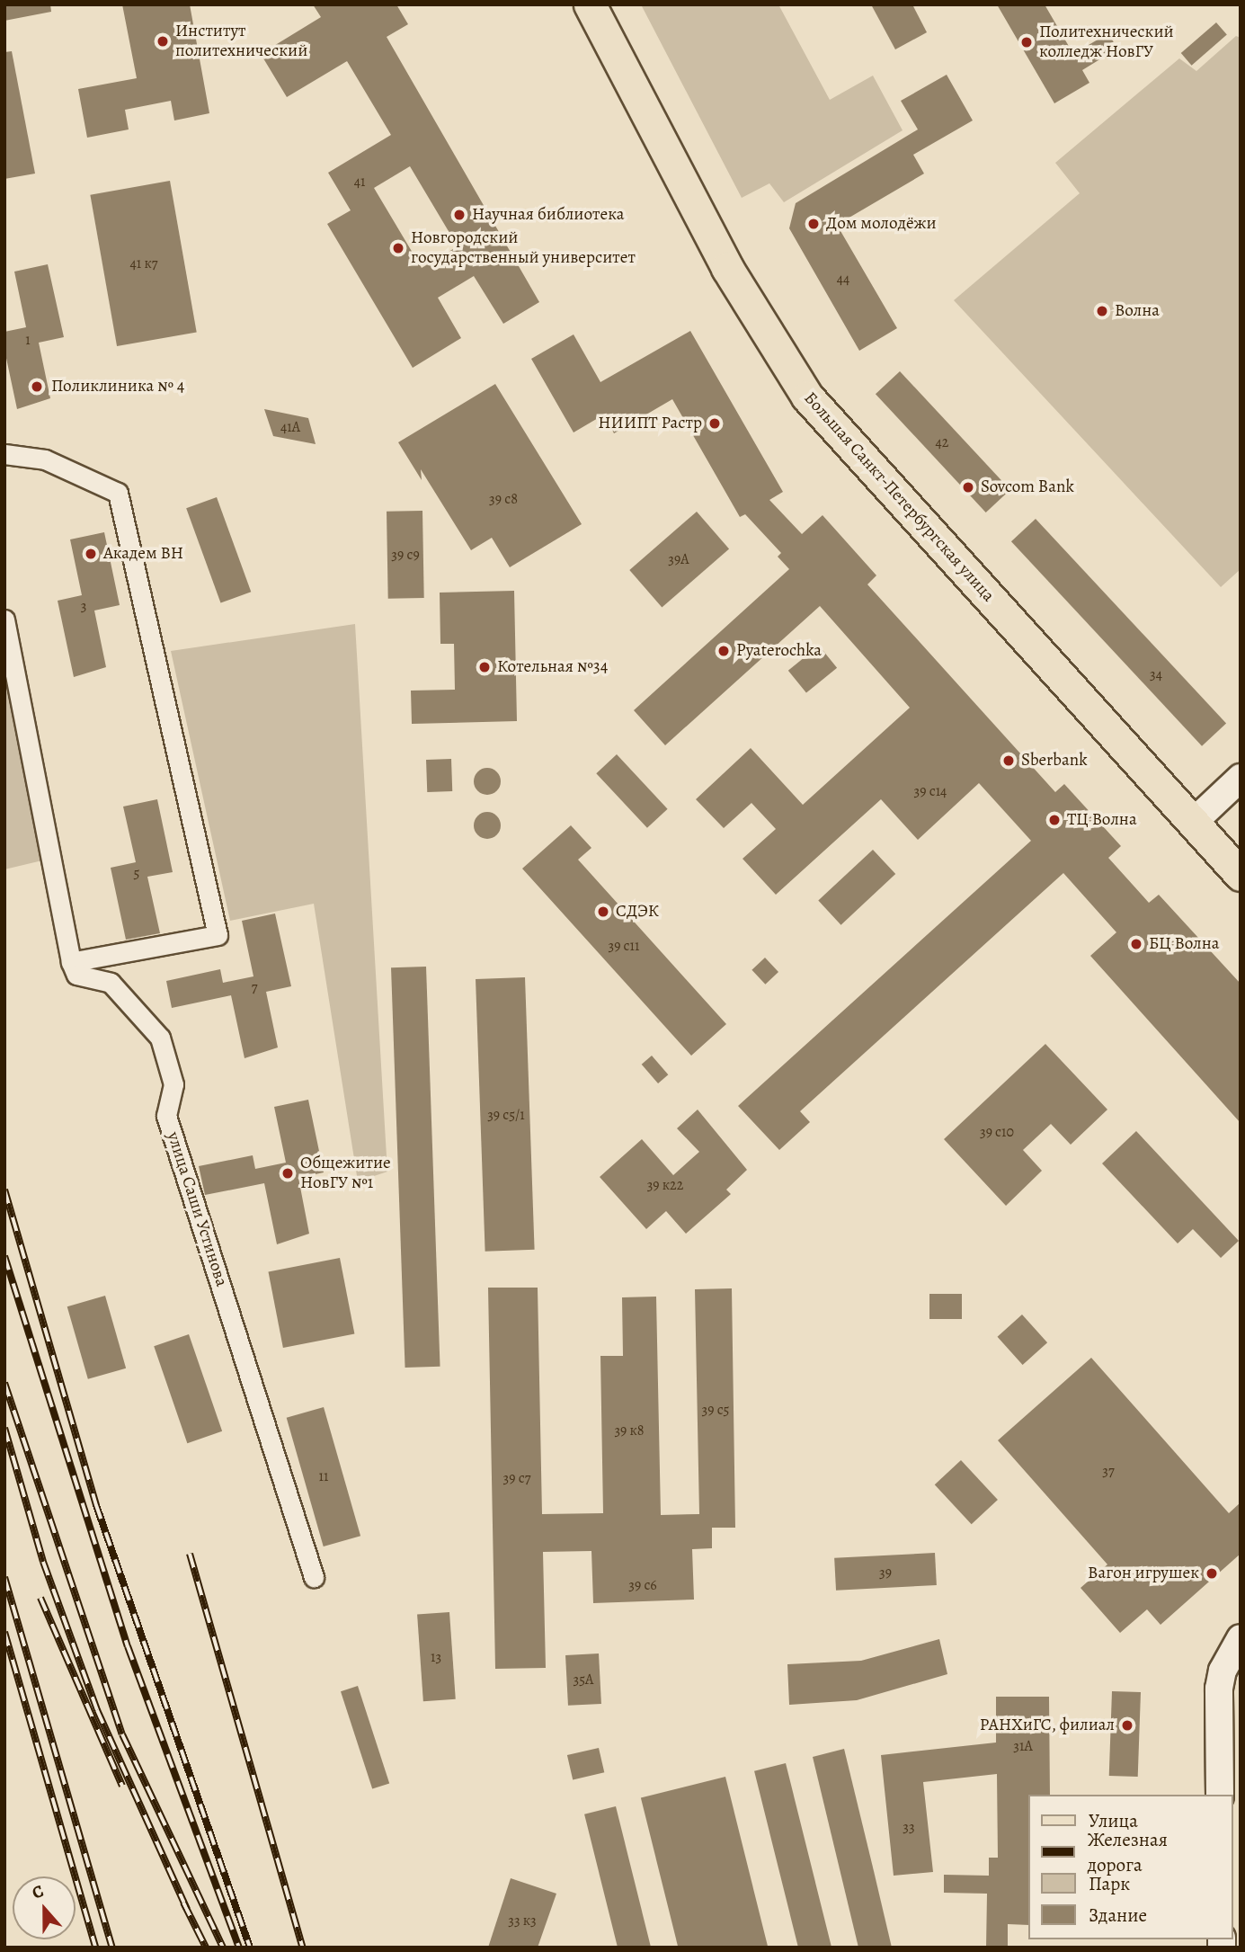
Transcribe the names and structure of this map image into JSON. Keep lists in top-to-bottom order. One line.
{"streets":{"main road":["Большая Санкт-Петербургская улица"],"street":["улица Саши Устинова"]},"places":["Институт политехнический","Политехнический колледж НовГУ","Научная библиотека","Дом молодёжи","Новгородский государственный университет","Волна","Поликлиника № 4","НИИПТ Растр","Sovcom Bank","Академ ВН","Pyaterochka","Котельная №34","Sberbank","ТЦ Волна","СДЭК","БЦ Волна","Общежитие НовГУ №1","Вагон игрушек","РАНХиГС, филиал"],"house_numbers":["41","41 к7","44","1","41А","42","39 с8","39 с9","39А","3","34","39 с14","5","39 с11","7","39 с5/1","39 с10","39 к22","39 с5","39 к8","37","11","39 с7","39","39 с6","13","35А","31А","33","33 к3"],"legend":["Улица","Железная дорога","Парк","Здание"],"north":"top"}
